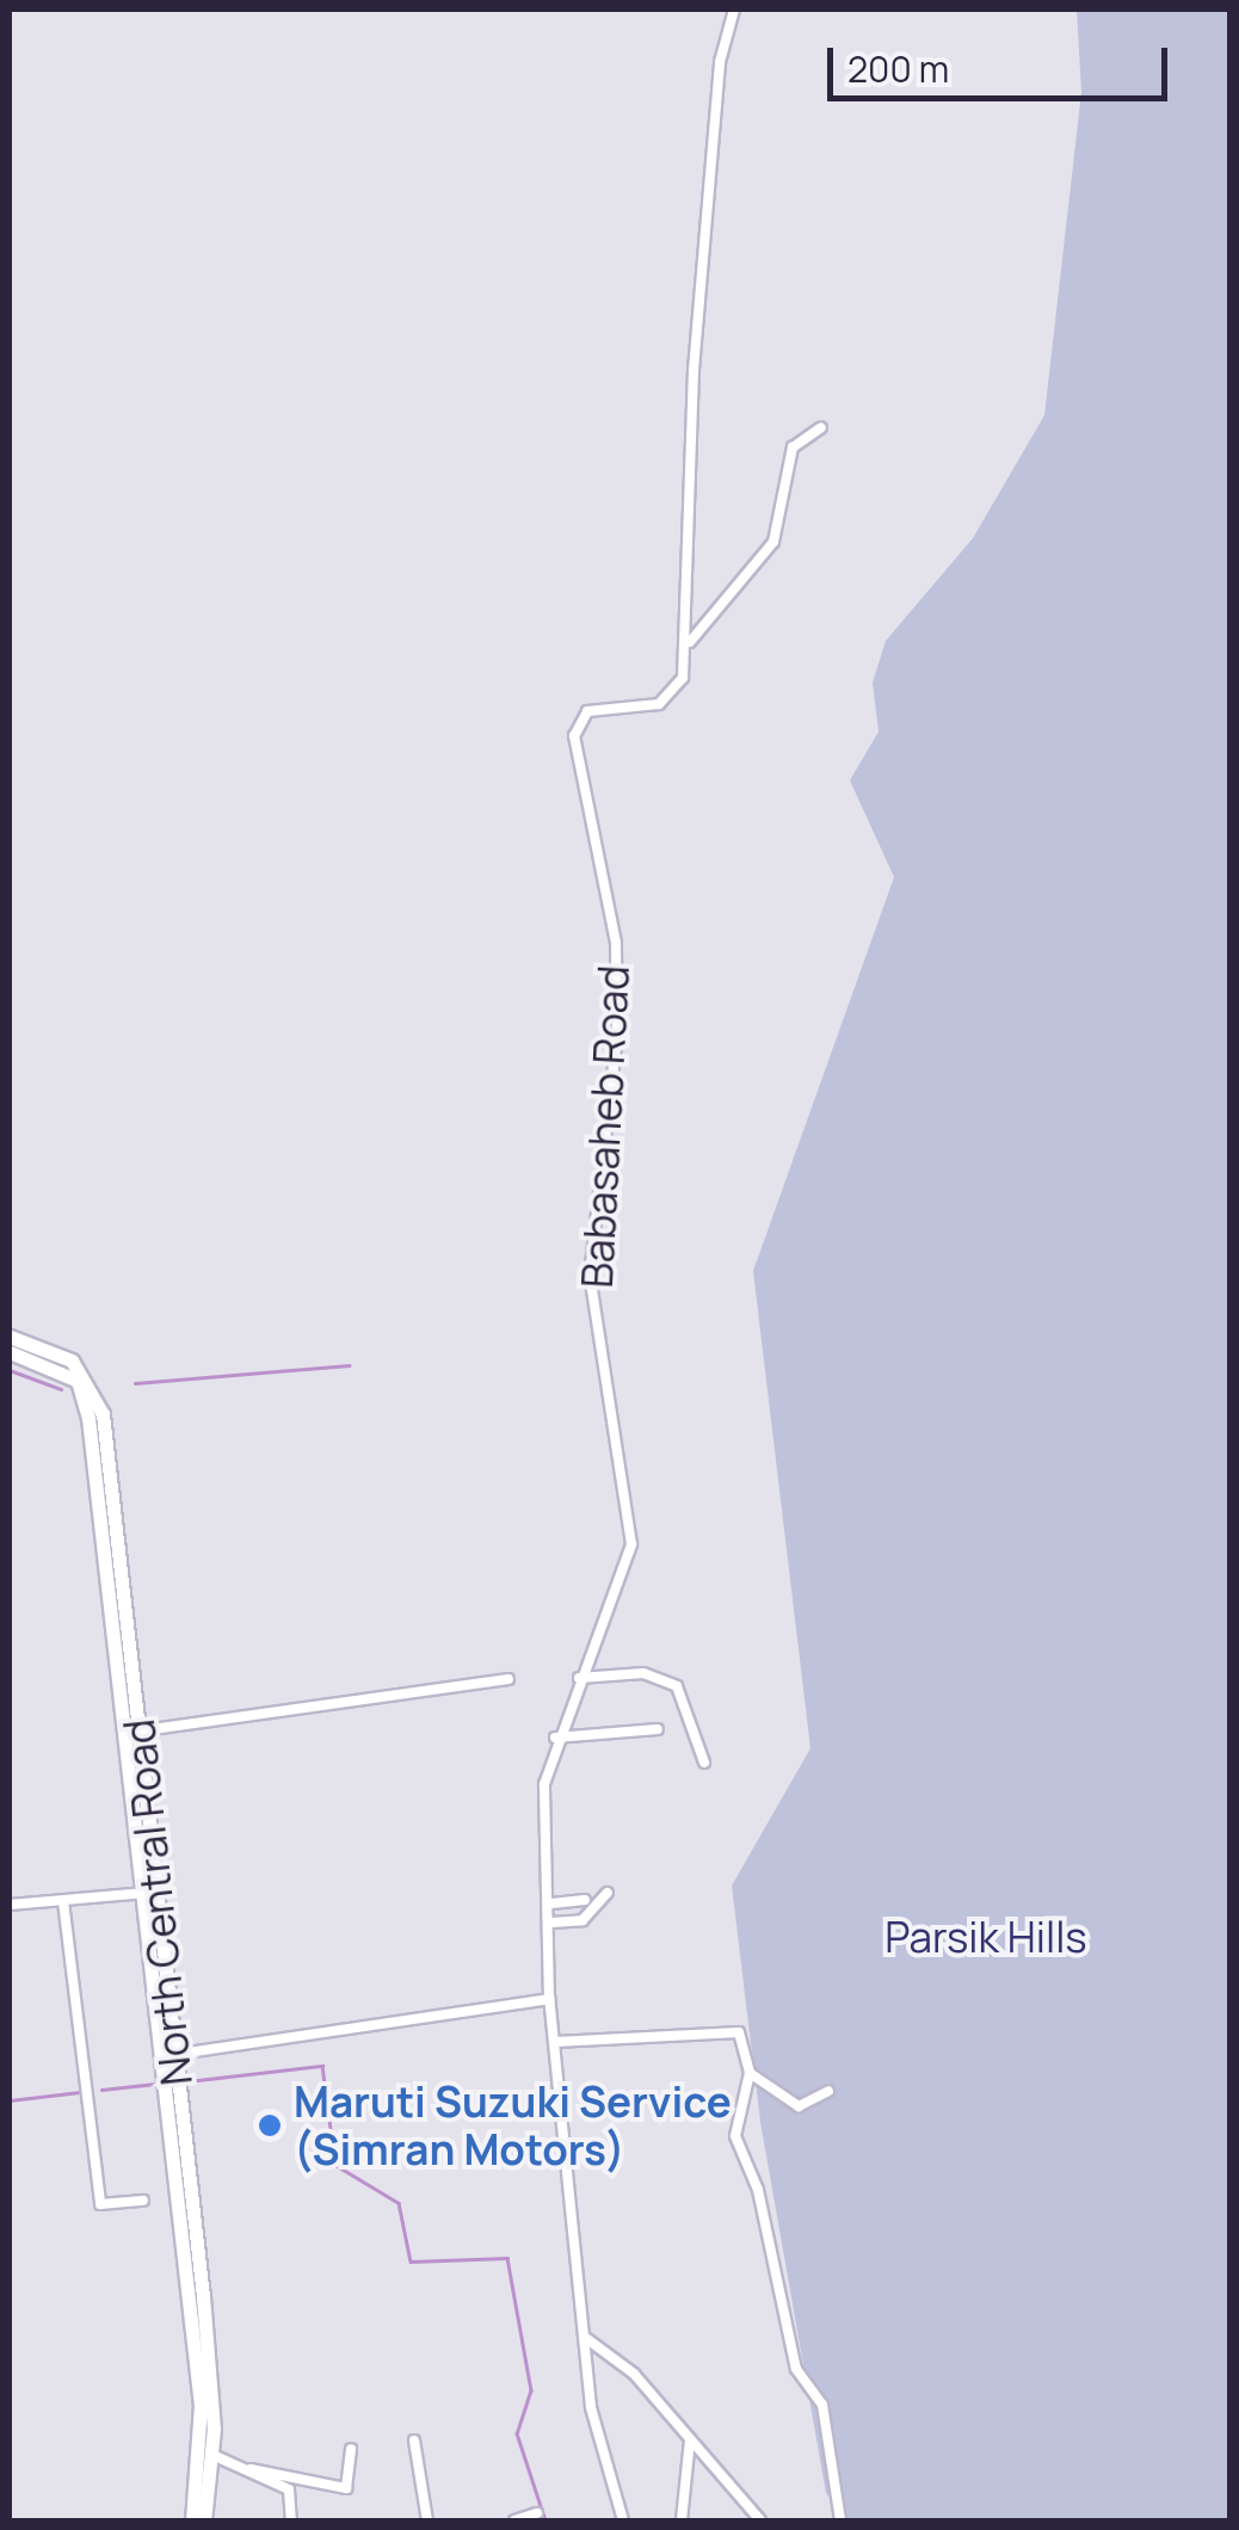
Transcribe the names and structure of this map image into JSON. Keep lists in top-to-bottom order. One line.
{"streets":{"main road":["North Central Road"],"street":["Babasaheb Road"]},"parks":["Parsik Hills"],"places":["Maruti Suzuki Service (Simran Motors)"],"scale_bar":"200 m"}
